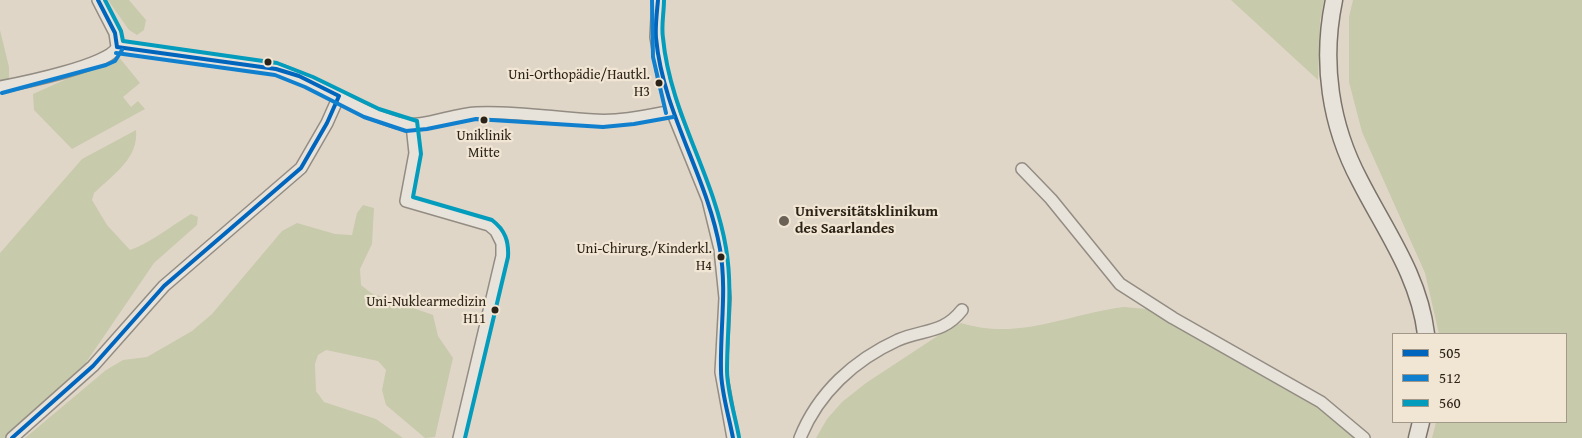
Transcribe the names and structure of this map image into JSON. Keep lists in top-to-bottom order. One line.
{"places":["Uni-Orthopädie/Hautkl. H3","Uniklinik Mitte","Universitätsklinikum des Saarlandes","Uni-Chirurg./Kinderkl. H4","Uni-Nuklearmedizin H11"],"lines":["transit line 505","transit line 512","transit line 560"],"legend":["505","512","560"]}
